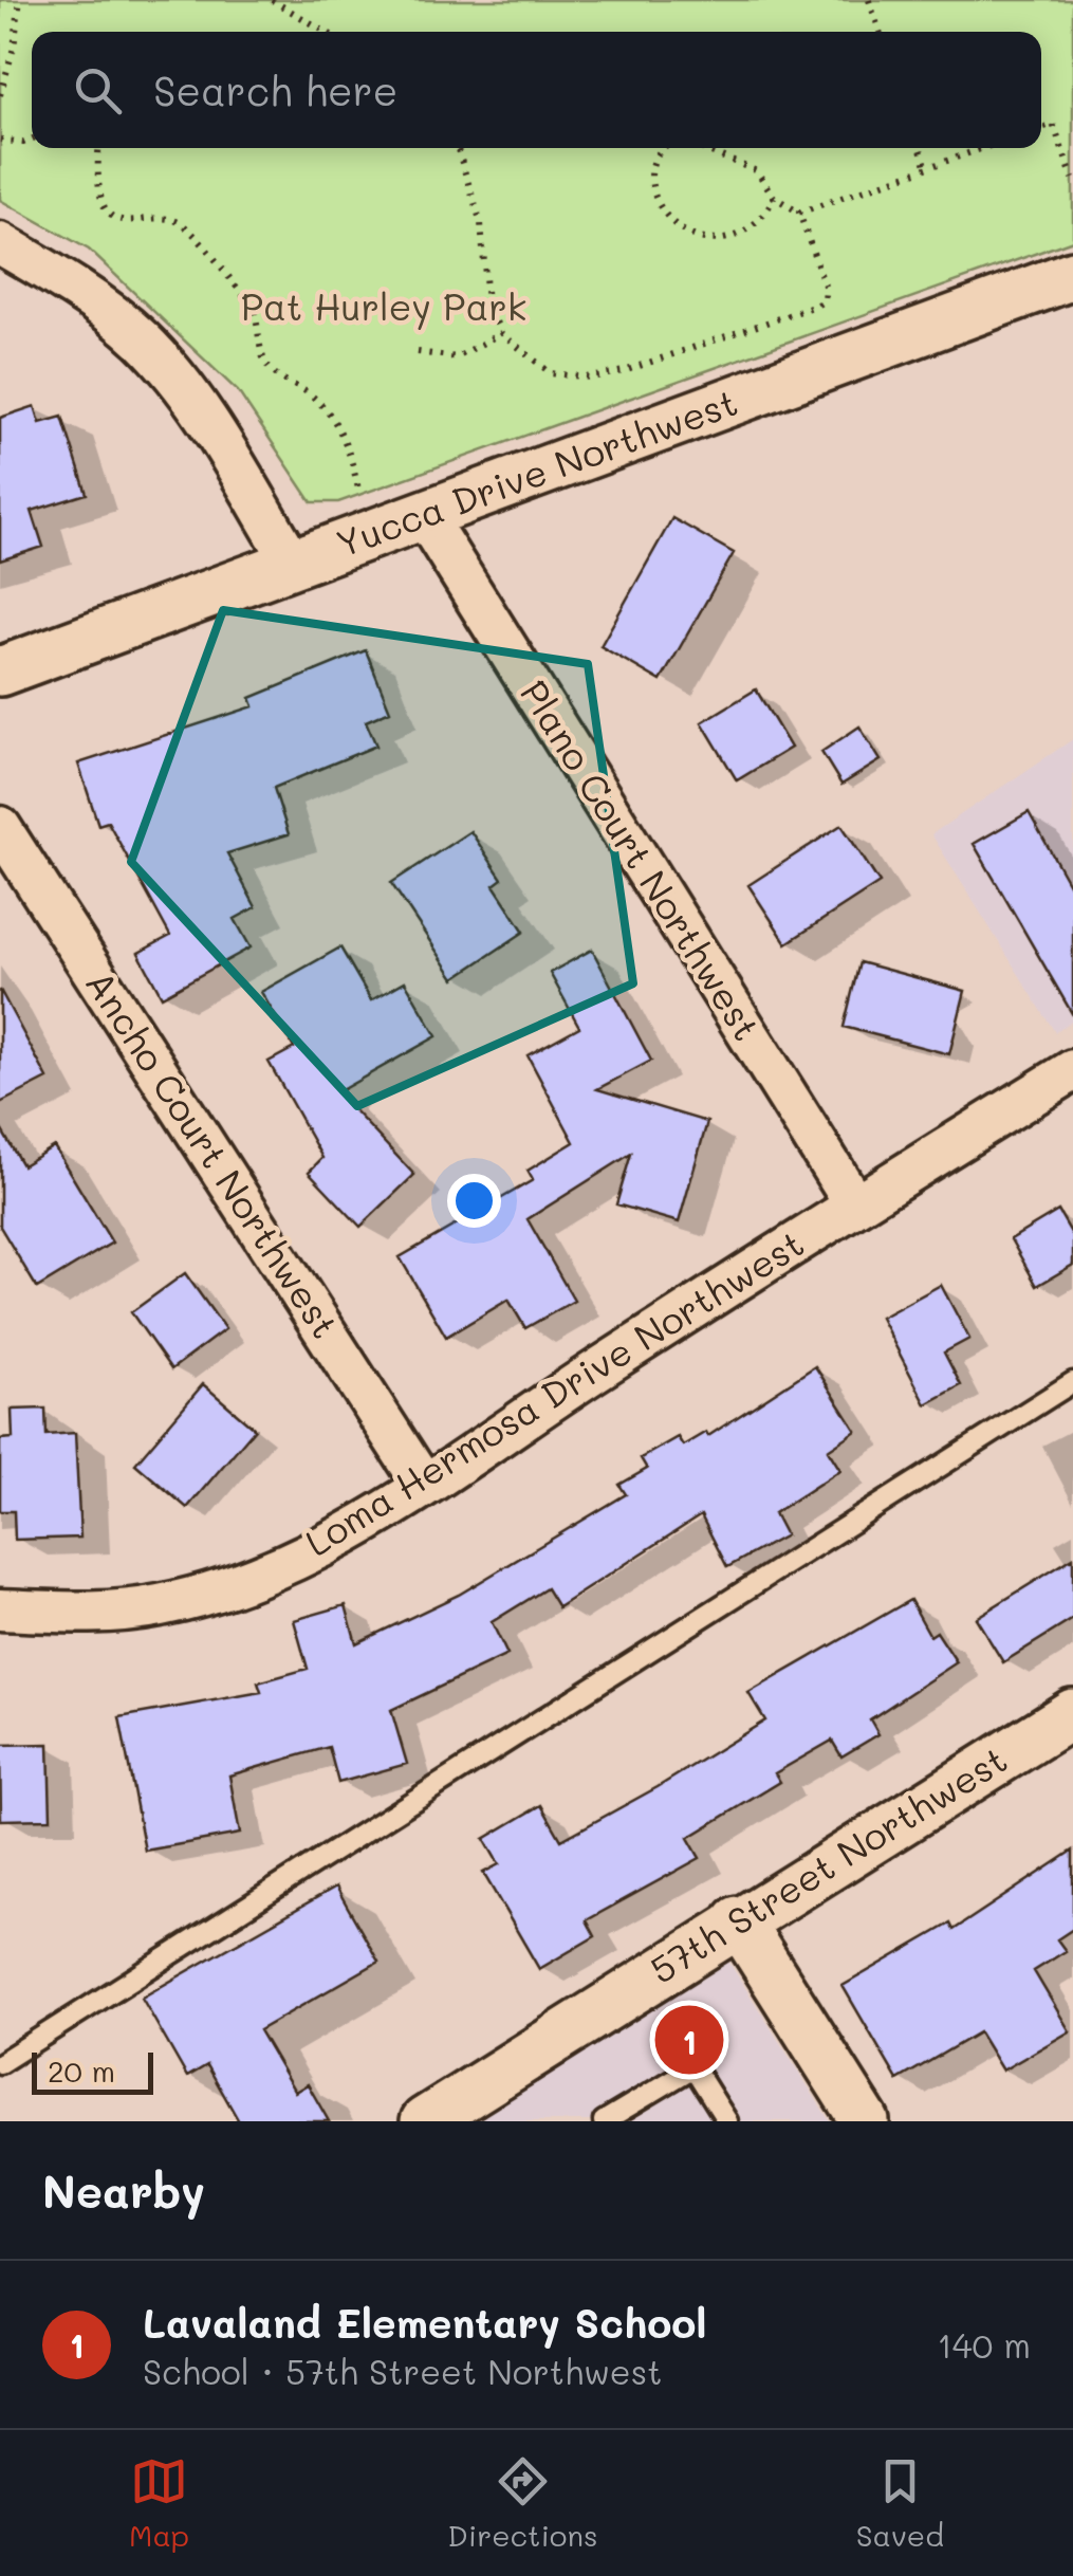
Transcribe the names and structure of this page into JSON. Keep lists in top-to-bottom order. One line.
{"streets":{"street":["Yucca Drive Northwest","Plano Court Northwest","Ancho Court Northwest","Loma Hermosa Drive Northwest","57th Street Northwest"]},"crossings":[["Yucca Drive Northwest","Plano Court Northwest"],["Plano Court Northwest","Loma Hermosa Drive Northwest"],["Ancho Court Northwest","Loma Hermosa Drive Northwest"]],"parks":["Pat Hurley Park"],"scale_bar":"20 m","page":{"search":"Search here","pins":"1","scale":"20 m","heading":"Nearby","list":[{"mark":"1","name":"Lavaland Elementary School","note":"School · 57th Street Northwest","value":"140 m"}],"nav":["Map","Directions","Saved"]}}
